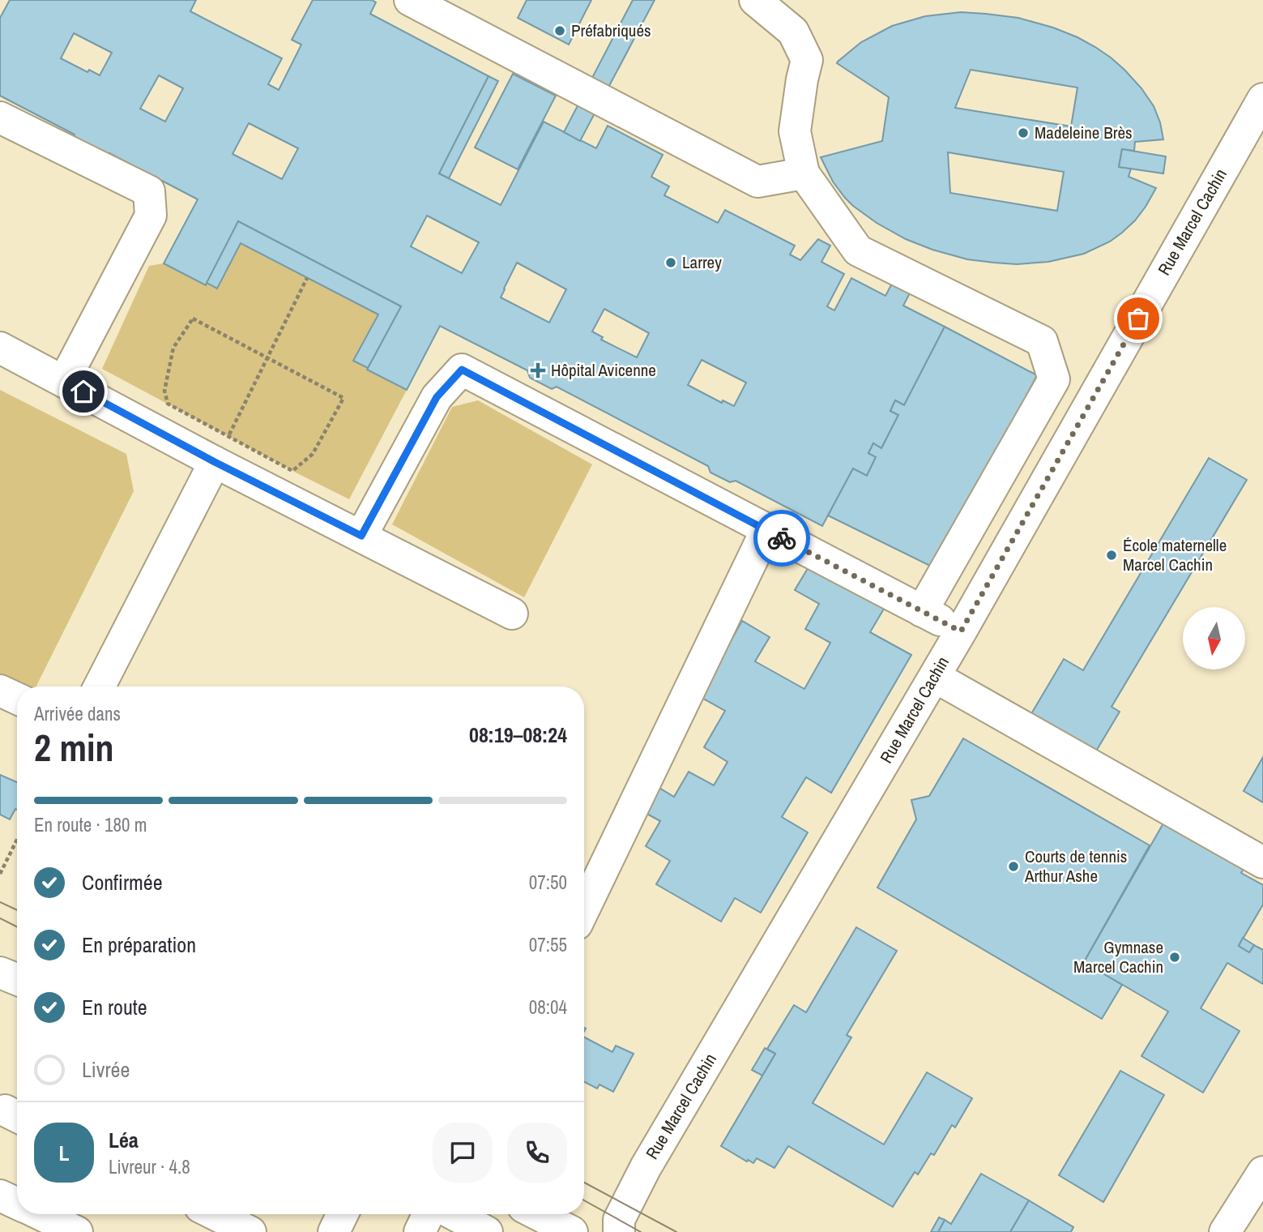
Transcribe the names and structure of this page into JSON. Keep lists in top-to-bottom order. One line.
{"streets":{"street":["Rue Marcel Cachin"]},"places":{"other":["Préfabriqués","Madeleine Brès","Larrey","École maternelle Marcel Cachin","Courts de tennis Arthur Ashe","Gymnase Marcel Cachin"],"health":["Hôpital Avicenne"]},"north":"bottom","page":{"heading":["2 min","Arrivée dans","08:19–08:24"],"panel":["Léa","Livreur · 4.8"],"bar":"En route · 180 m","list":[["Confirmée","07:50"],["En préparation","07:55"],["En route","08:04"],"Livrée"],"round":"L"}}
